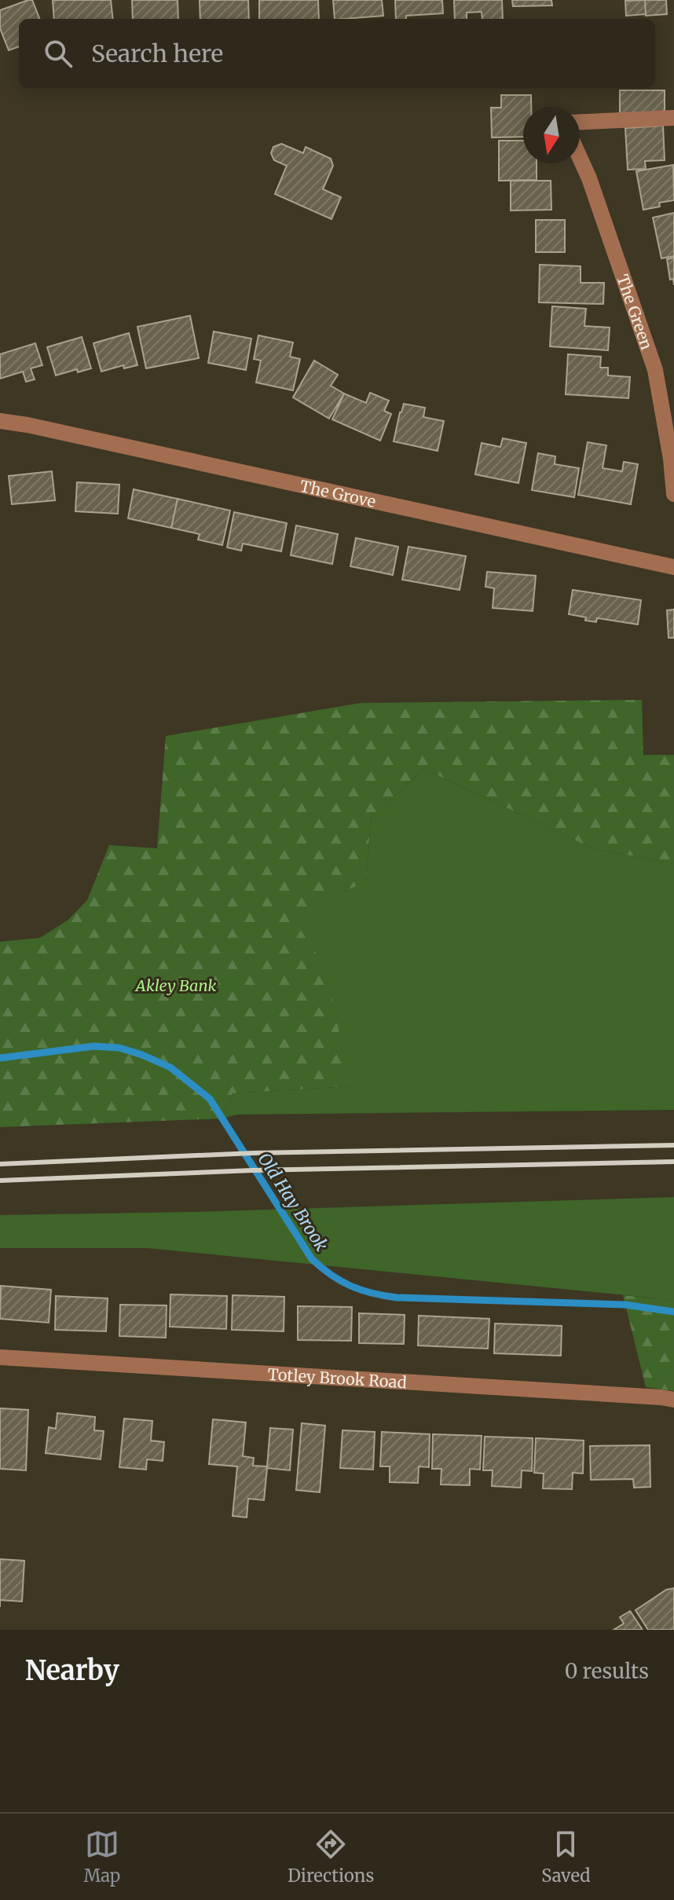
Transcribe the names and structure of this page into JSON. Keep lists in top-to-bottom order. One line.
{"streets":{"street":["The Green","The Grove","Totley Brook Road"]},"water":["Old Hay Brook"],"parks":["Akley Bank"],"north":"bottom","page":{"search":"Search here","heading":["Nearby","0 results"],"nav":["Map","Directions","Saved"]}}
